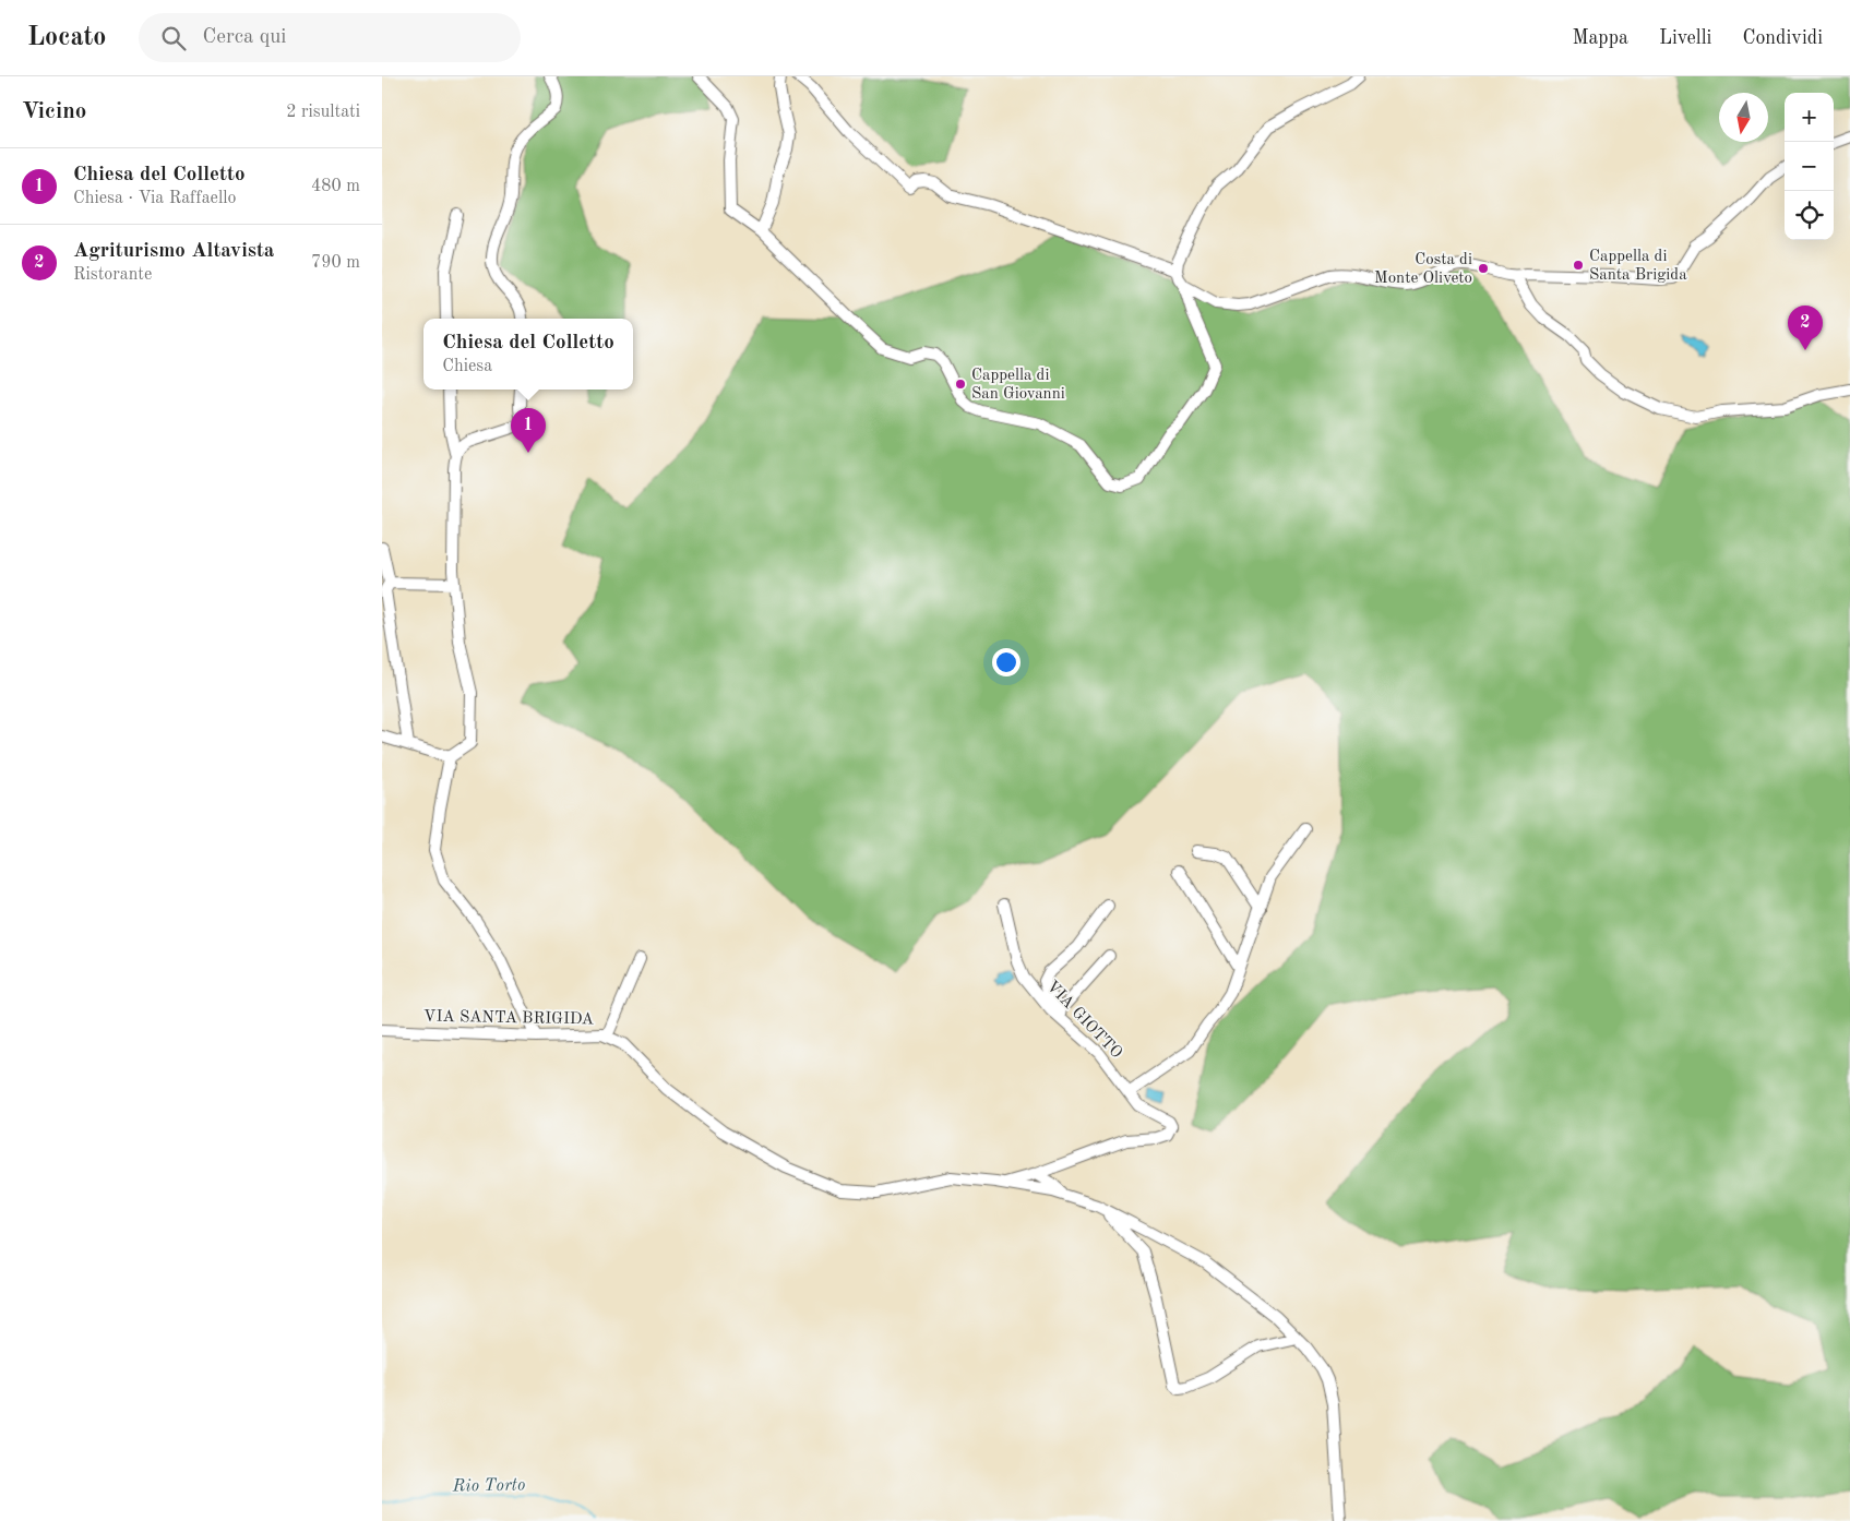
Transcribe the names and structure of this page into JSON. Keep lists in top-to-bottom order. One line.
{"streets":{"street":["VIA SANTA BRIGIDA","VIA GIOTTO"]},"water":["Rio Torto"],"places":["Cappella di Santa Brigida","Costa di Monte Oliveto","Cappella di San Giovanni"],"north":"bottom","page":{"header":"Locato","search":"Cerca qui","nav":["Mappa","Livelli","Condividi"],"heading":["Vicino","2 risultati"],"map_buttons":["+","−"],"list":[{"mark":"1","name":"Chiesa del Colletto","note":"Chiesa · Via Raffaello","value":"480 m"},{"mark":"2","name":"Agriturismo Altavista","note":"Ristorante","value":"790 m"}],"pins":["2","1"],"popup":["Chiesa del Colletto","Chiesa"]}}
